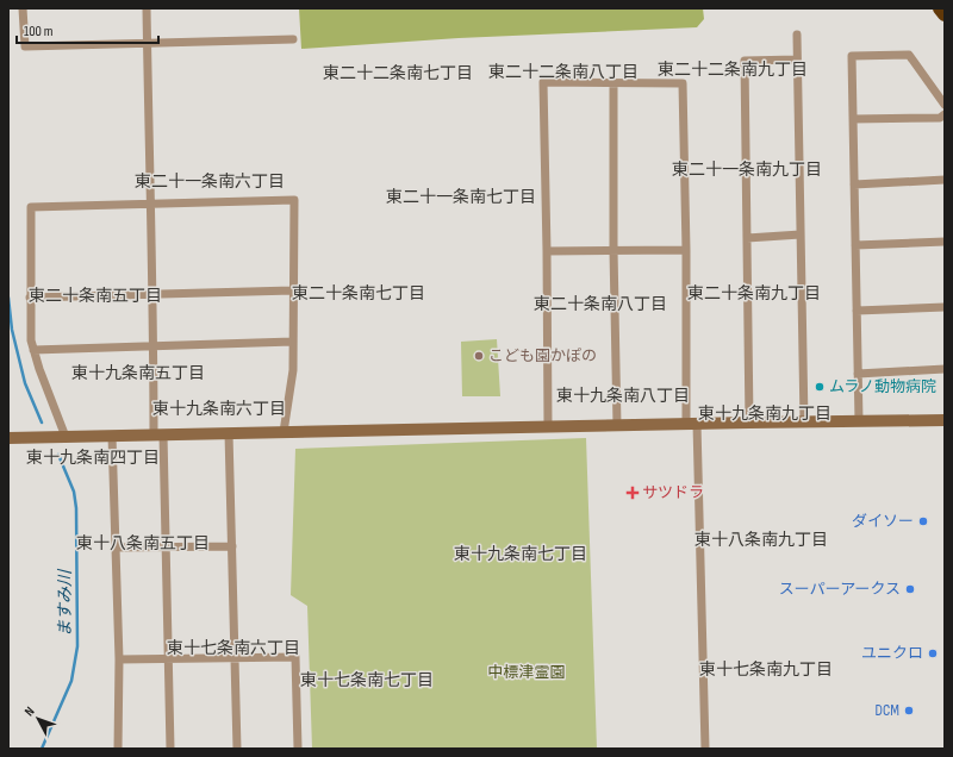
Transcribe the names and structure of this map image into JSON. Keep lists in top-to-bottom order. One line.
{"districts":["東二十二条南九丁目","東二十二条南八丁目","東二十二条南七丁目","東二十一条南九丁目","東二十一条南六丁目","東二十一条南七丁目","東二十条南七丁目","東二十条南九丁目","東二十条南五丁目","東二十条南八丁目","東十九条南五丁目","東十九条南八丁目","東十九条南六丁目","東十九条南九丁目","東十九条南四丁目","東十八条南九丁目","東十八条南五丁目","東十九条南七丁目","東十七条南六丁目","東十七条南九丁目","東十七条南七丁目"],"water":["ますみ川"],"parks":["中標津霊園"],"places":{"other":["こども園かぽの","ムラノ動物病院","ダイソー","スーパーアークス","ユニクロ","DCM"],"health":["サツドラ"]},"scale_bar":"100 m","north":"top left"}
